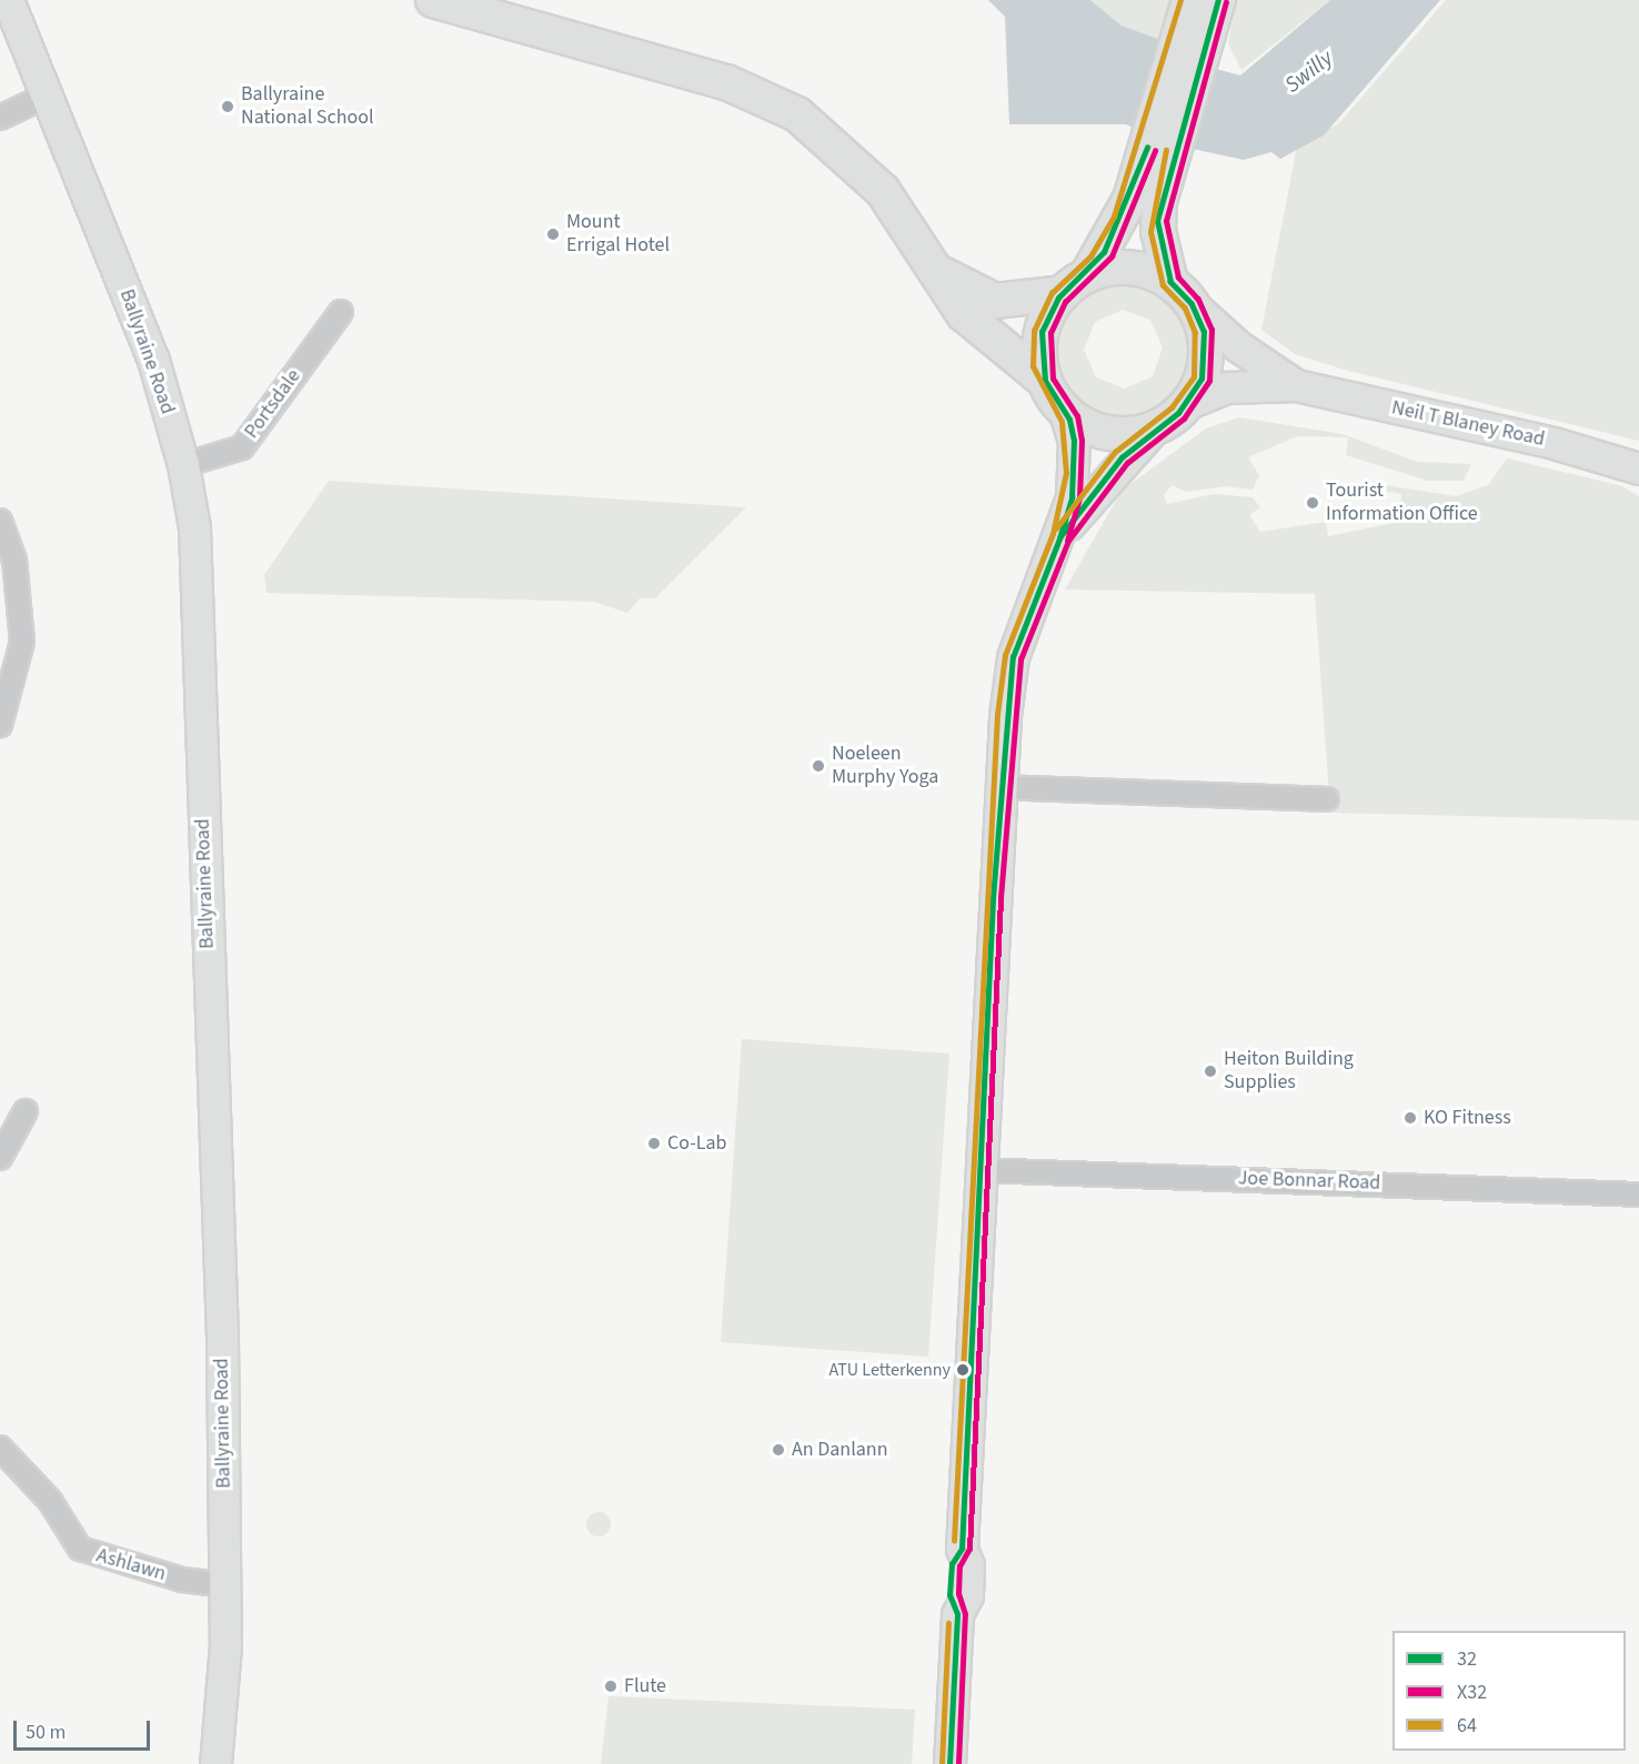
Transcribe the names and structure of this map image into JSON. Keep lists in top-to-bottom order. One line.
{"streets":{"main road":["Ballyraine Road","Neil T Blaney Road"],"street":["Portsdale","Joe Bonnar Road","Ashlawn"]},"crossings":[["Ballyraine Road","Portsdale"],["Ballyraine Road","Ashlawn"]],"water":["Swilly"],"places":["Ballyraine National School","Mount Errigal Hotel","Tourist Information Office","Noeleen Murphy Yoga","Heiton Building Supplies","KO Fitness","Co-Lab","ATU Letterkenny","An Danlann","Flute"],"lines":["transit line 32","transit line 64","transit line X32"],"legend":["32","X32","64"],"scale_bar":"50 m"}
